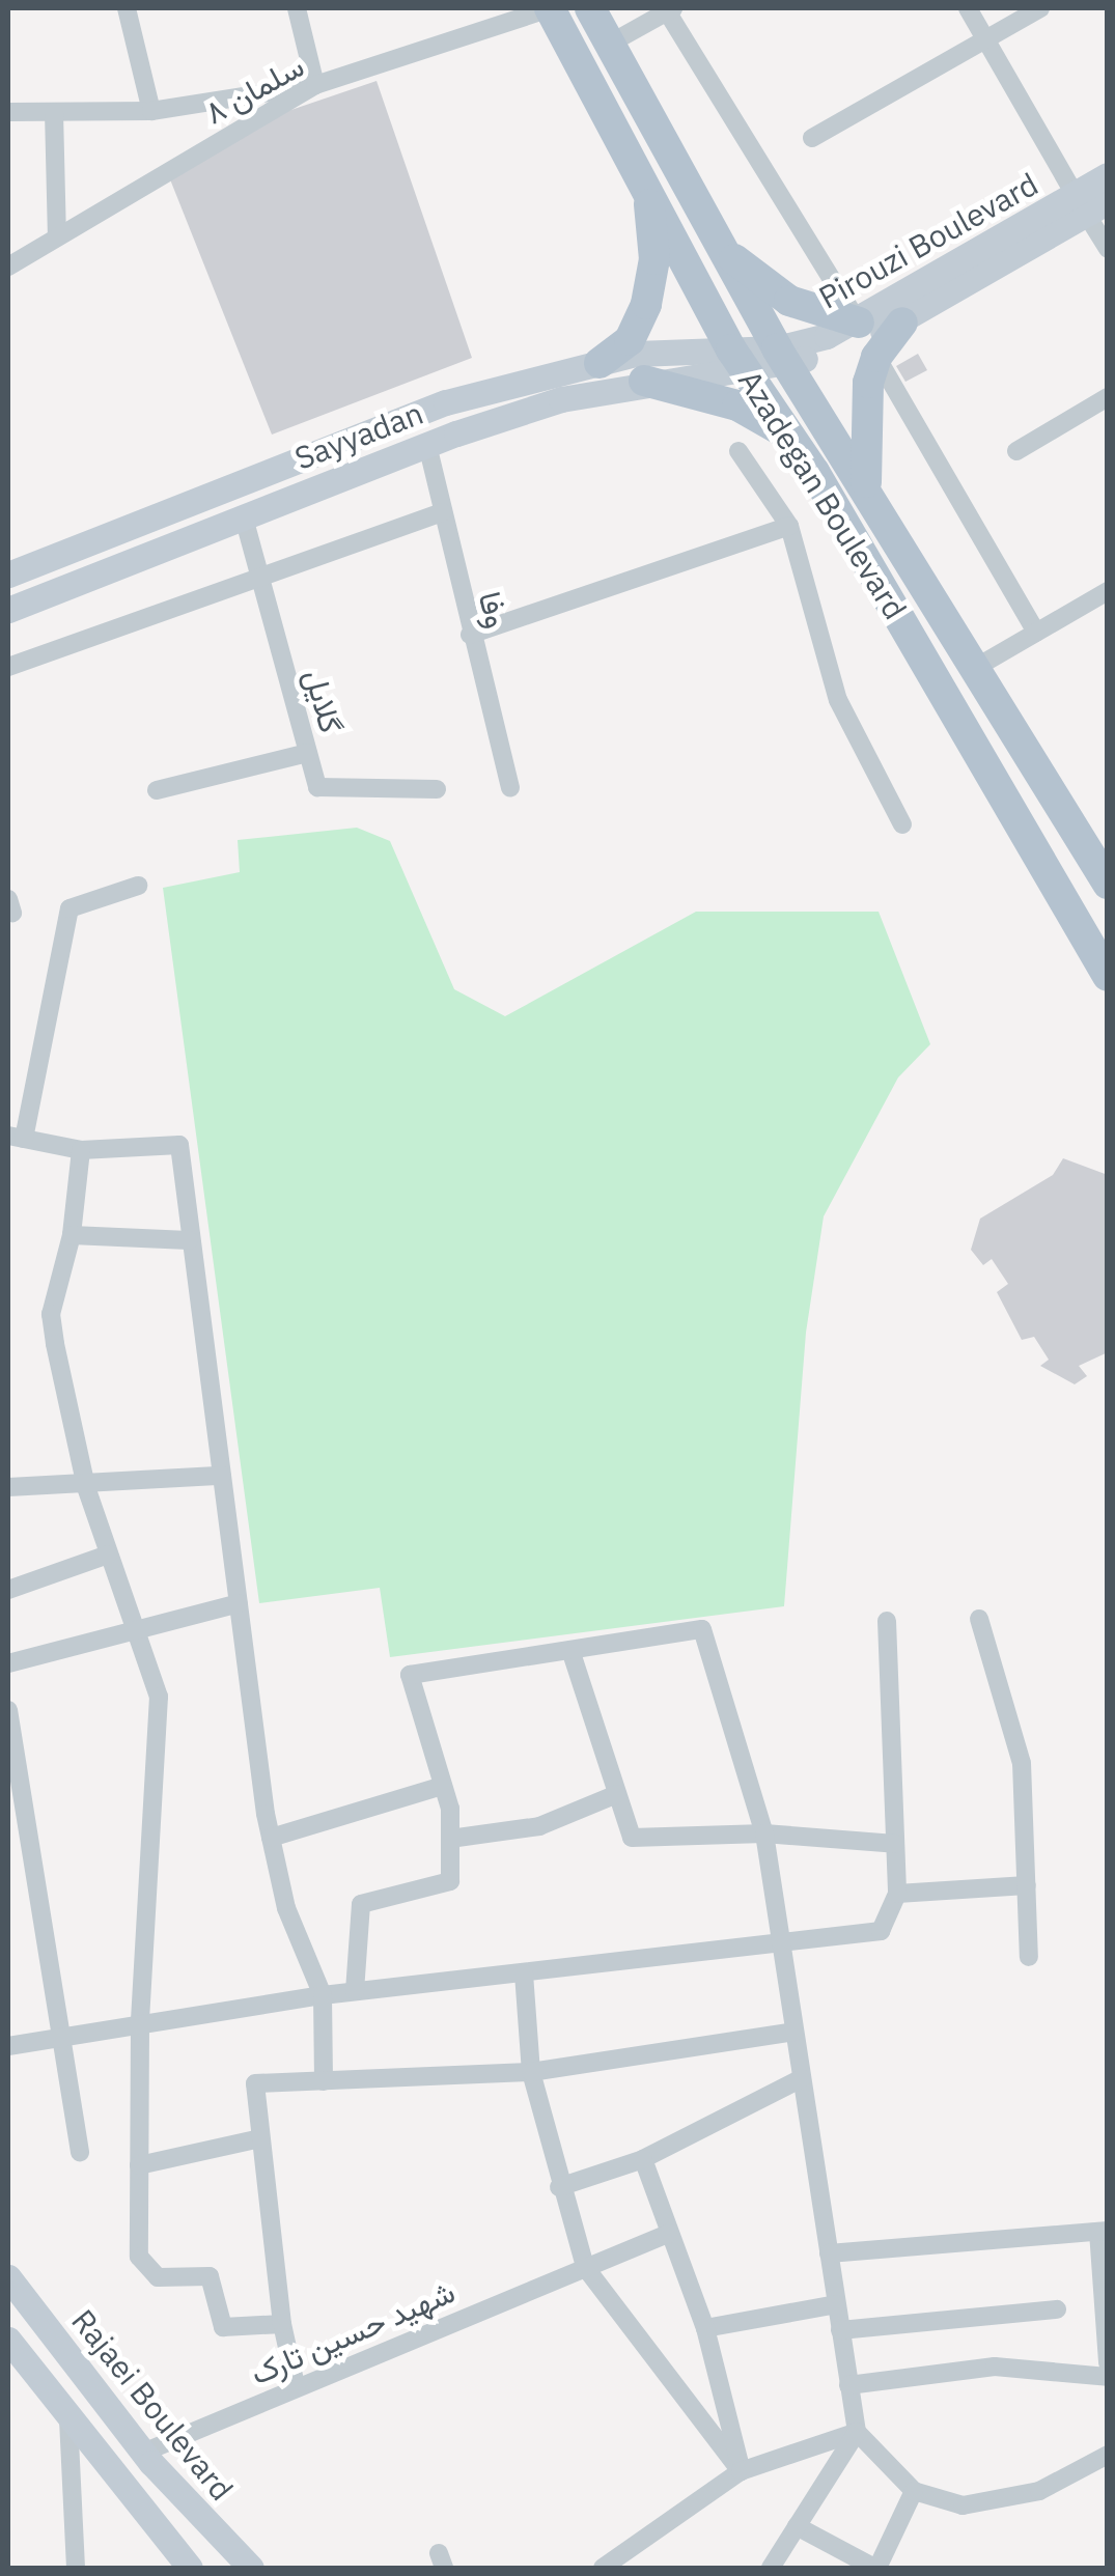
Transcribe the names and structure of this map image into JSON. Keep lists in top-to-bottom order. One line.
{"streets":{"main road":["Pirouzi Boulevard","Sayyadan","Azadegan Boulevard","Rajaei Boulevard"],"street":["سلمان ۸","وفا","گلایل","شهید حسین تارک"]},"crossings":[["سلمان ۸","Azadegan Boulevard"],["Pirouzi Boulevard","Azadegan Boulevard"],["Sayyadan","Azadegan Boulevard"],["Sayyadan","وفا"],["Sayyadan","گلایل"],["شهید حسین تارک","Rajaei Boulevard"]]}
